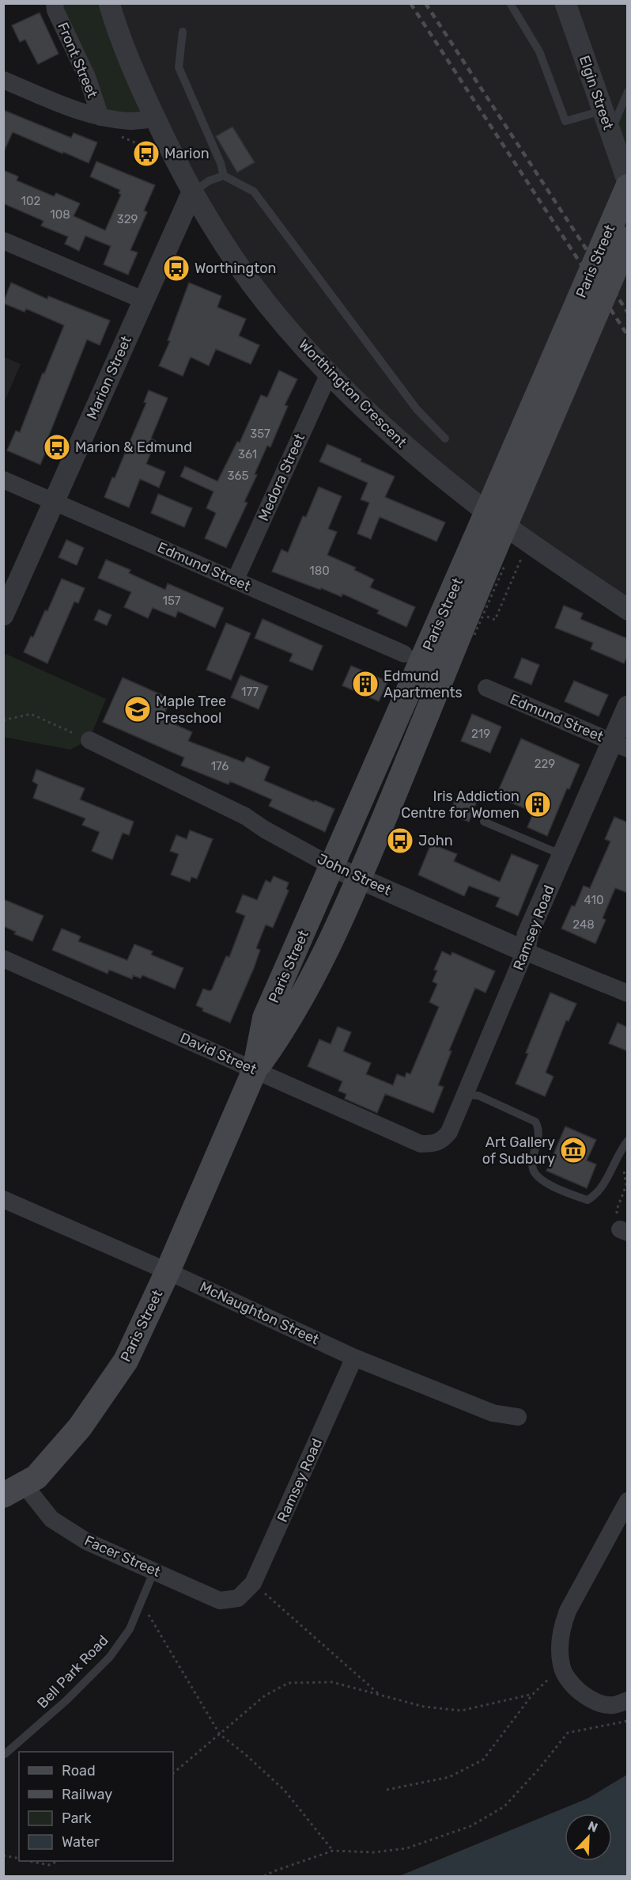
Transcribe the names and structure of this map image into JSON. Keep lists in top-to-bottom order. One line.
{"streets":{"main road":["Paris Street"],"street":["Front Street","Elgin Street","Marion Street","Worthington Crescent","Medora Street","Edmund Street","John Street","Ramsey Road","David Street","McNaughton Street","Facer Street"],"lane":["Bell Park Road"]},"crossings":[["Paris Street","John Street"],["Paris Street","David Street"],["Paris Street","McNaughton Street"],["Paris Street","Facer Street"],["Marion Street","Worthington Crescent"],["Marion Street","Edmund Street"],["Worthington Crescent","Medora Street"],["Medora Street","Edmund Street"],["Edmund Street","Ramsey Road"],["John Street","Ramsey Road"],["Ramsey Road","David Street"],["Ramsey Road","McNaughton Street"],["Ramsey Road","Facer Street"],["Facer Street","Bell Park Road"]],"places":{"bus stop":["Marion","Worthington","Marion & Edmund","John"],"building":["Edmund Apartments","Iris Addiction Centre for Women"],"school or university":["Maple Tree Preschool"],"museum":["Art Gallery of Sudbury"]},"house_numbers":["102","108","329","357","361","365","180","157","177","219","229","176","410","248"],"legend":["Road","Railway","Park","Water"],"north":"top right"}
